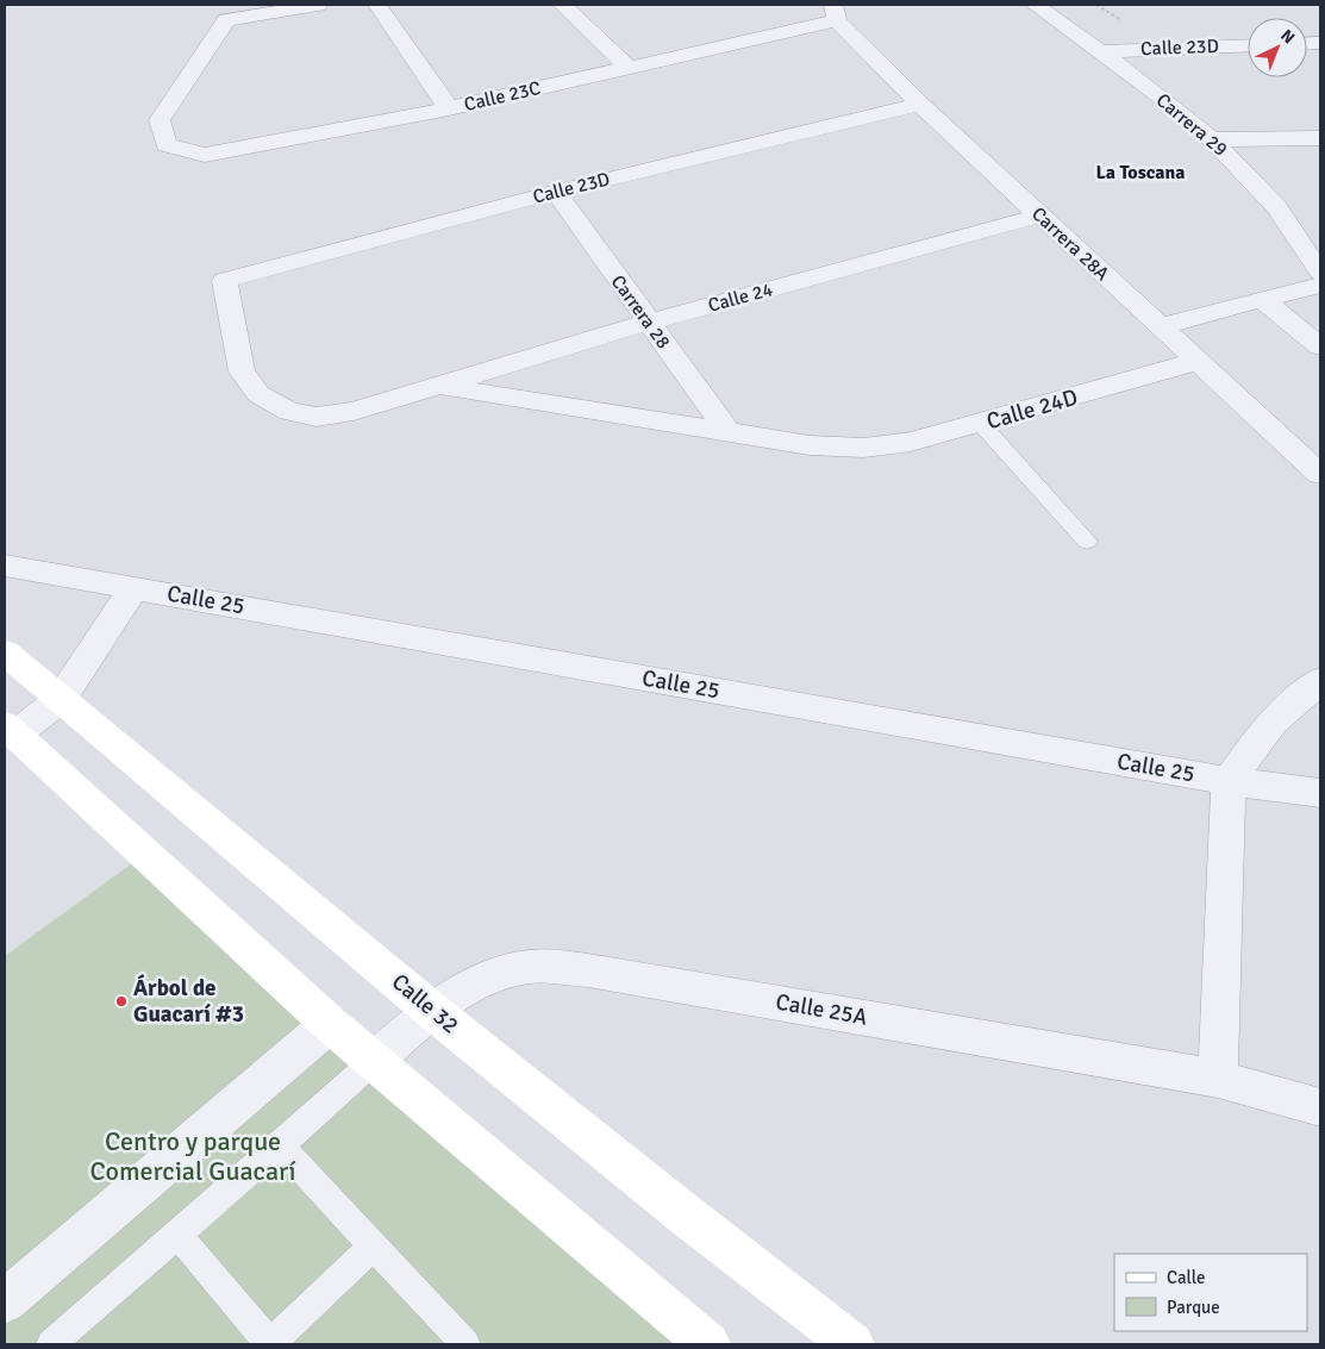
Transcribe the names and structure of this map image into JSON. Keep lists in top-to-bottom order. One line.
{"streets":{"main road":["Calle 32"],"street":["Calle 23D","Calle 23C","Carrera 29","Carrera 28A","Calle 24","Carrera 28","Calle 24D","Calle 25","Calle 25A"]},"crossings":[["Calle 23D","Carrera 29"],["Calle 23D","Carrera 28A"],["Calle 23D","Calle 24"],["Calle 23D","Carrera 28"],["Calle 23C","Carrera 28A"],["Carrera 28A","Calle 24"],["Carrera 28A","Calle 24D"],["Calle 24","Carrera 28"],["Calle 24","Calle 24D"],["Carrera 28","Calle 24D"],["Calle 32","Calle 25A"]],"districts":["La Toscana"],"parks":["Centro y parque Comercial Guacarí"],"places":["Árbol de Guacarí #3"],"legend":["Calle","Parque"],"north":"top right"}
